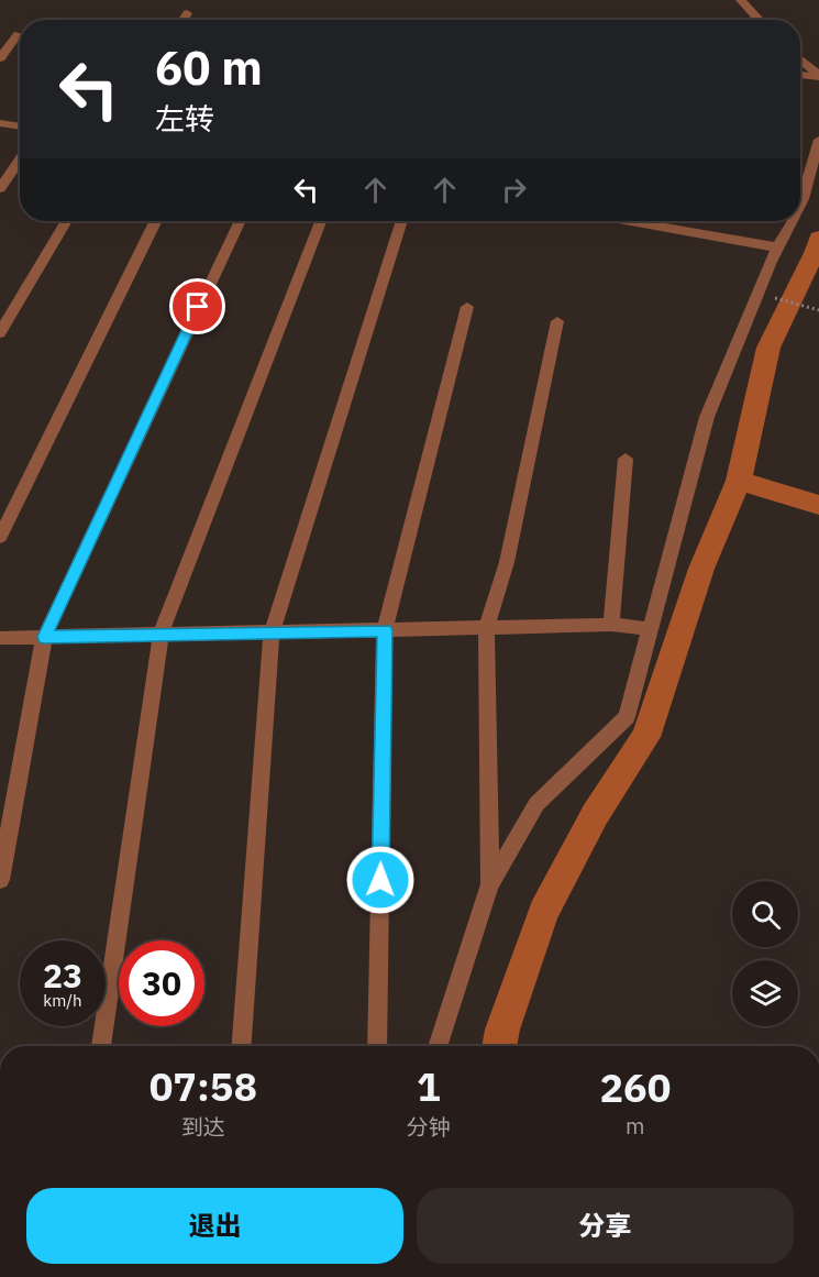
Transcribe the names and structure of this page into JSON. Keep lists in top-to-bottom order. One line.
{"page":{"turn":["60 m","左转"],"speed":"23 km/h","limit":"30","eta":["07:58","到达","1","分钟","260","m"],"buttons":["退出","分享"]}}
